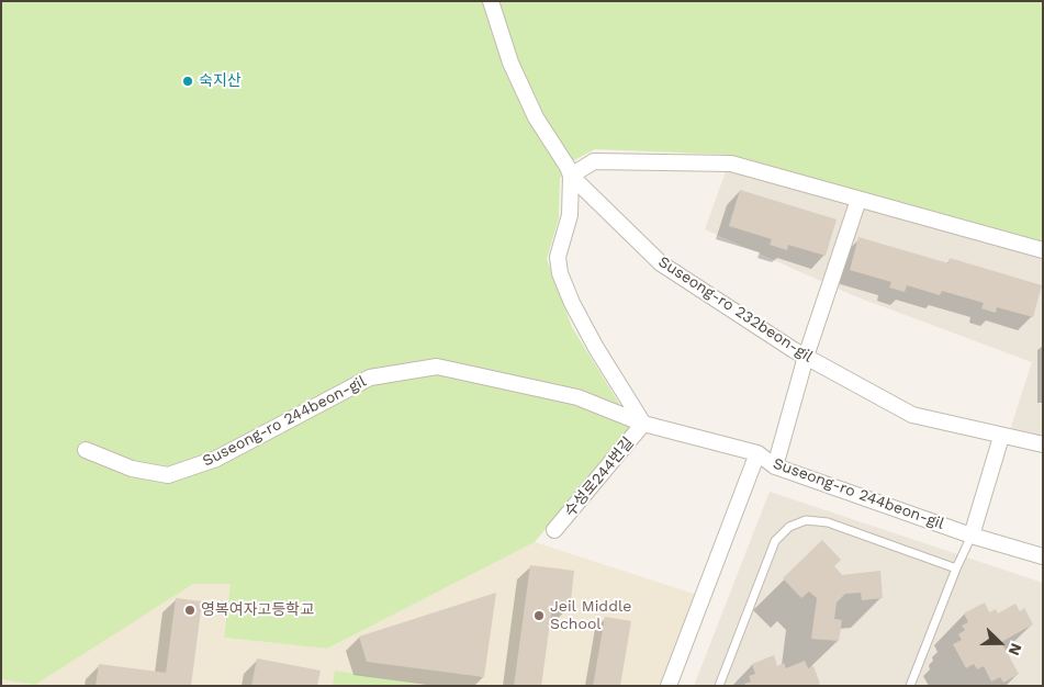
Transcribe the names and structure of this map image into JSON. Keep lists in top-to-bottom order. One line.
{"streets":{"street":["Suseong-ro 232beon-gil","Suseong-ro 244beon-gil","수성로244번길"]},"crossings":[["Suseong-ro 244beon-gil","수성로244번길"]],"places":["숙지산","영복여자고등학교","Jeil Middle School"],"north":"right"}
